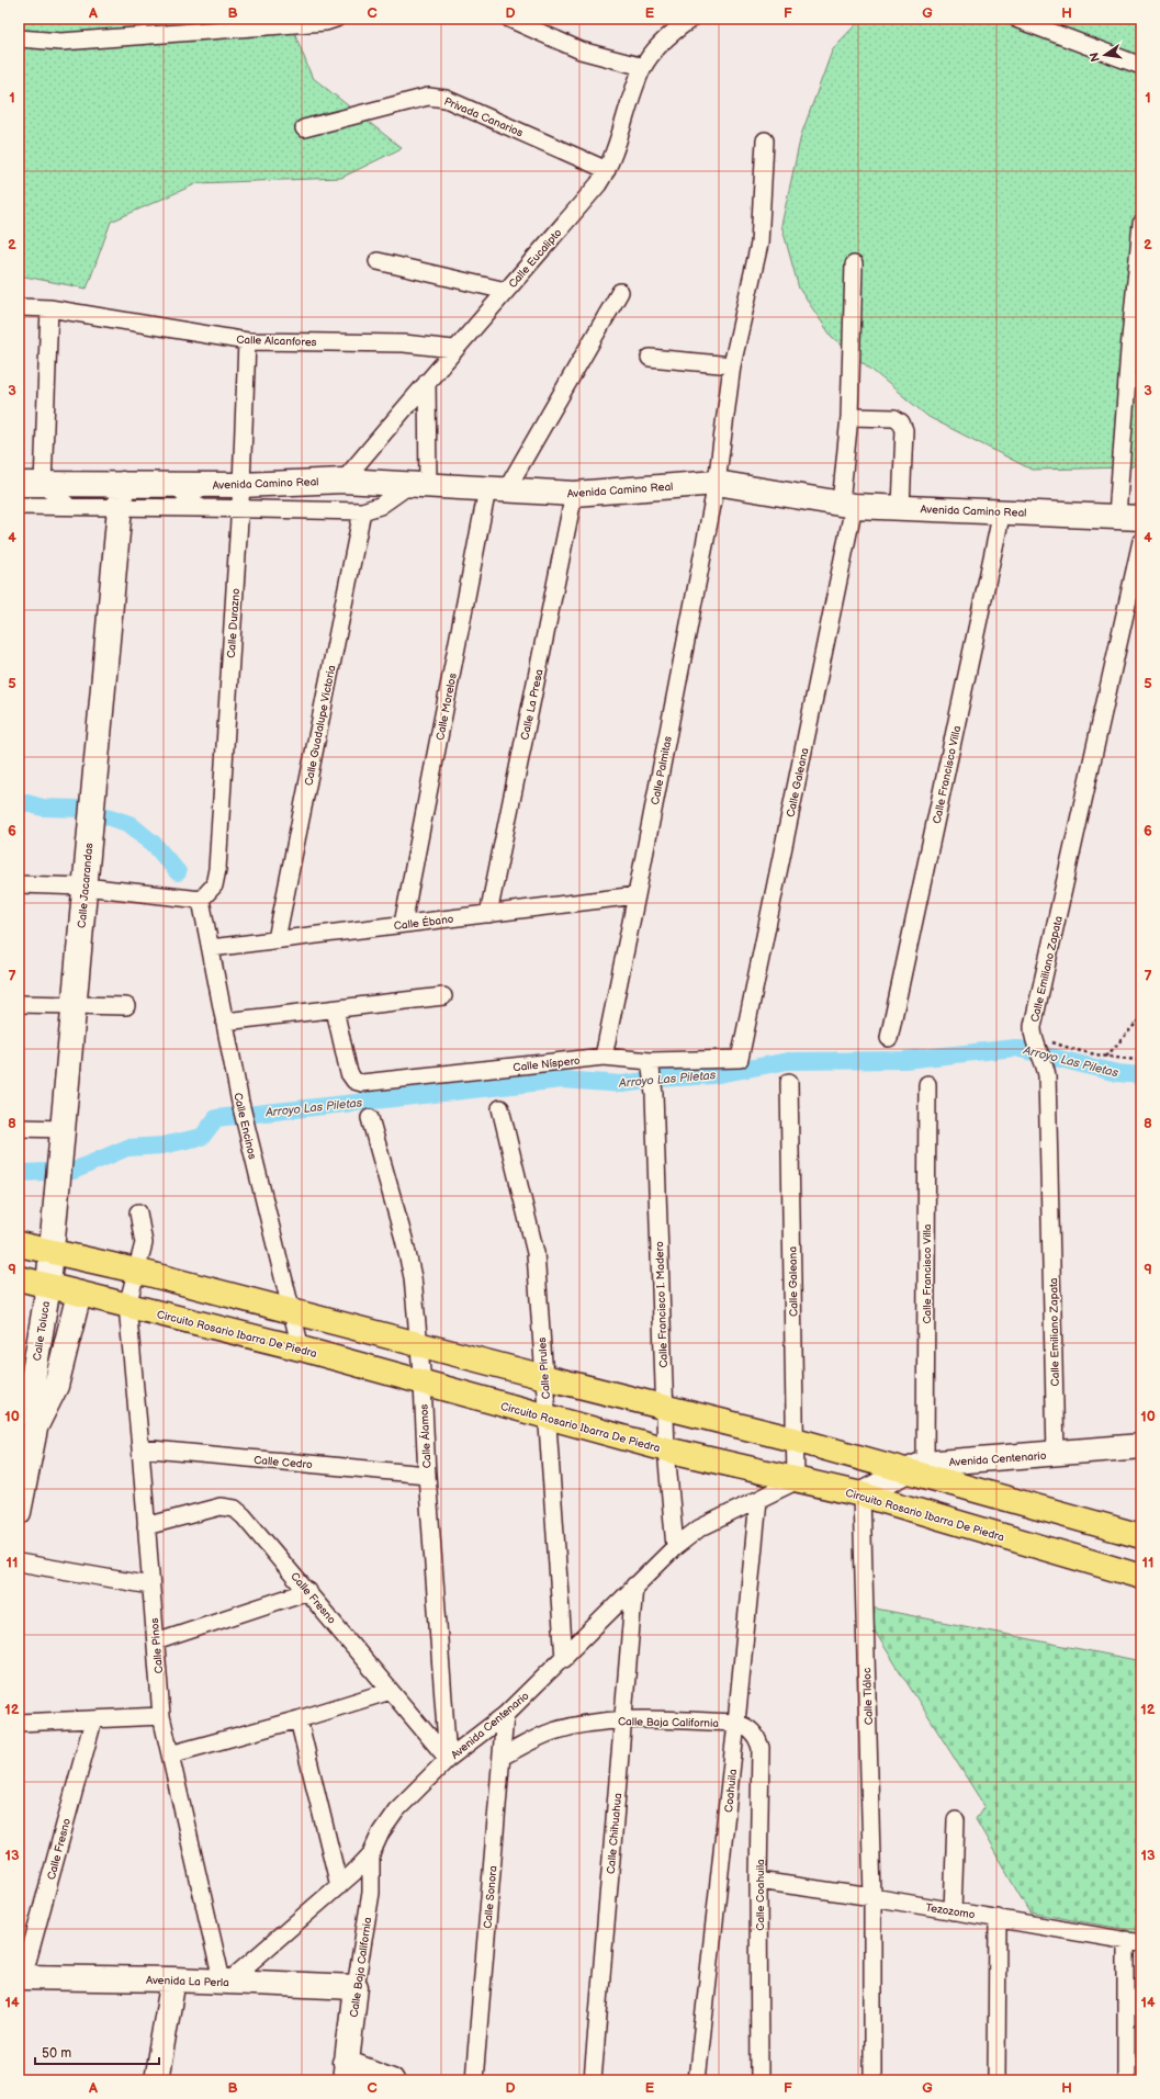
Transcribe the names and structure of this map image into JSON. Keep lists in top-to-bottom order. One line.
{"streets":{"main road":["Circuito Rosario Ibarra De Piedra"],"street":["Privada Canarios","Calle Eucalipto","Calle Alcanfores","Avenida Camino Real","Calle Durazno","Calle La Presa","Calle Morelos","Calle Guadalupe Victoria","Calle Palmitas","Calle Francisco Villa","Calle Galeana","Calle Jacarandas","Calle Ébano","Calle Emiliano Zapata","Calle Níspero","Calle Encinos","Calle Francisco I. Madero","Calle Toluca","Calle Pirules","Calle Álamos","Avenida Centenario","Calle Cedro","Calle Fresno","Calle Pinos","Calle Tláloc","Calle Baja California","Coahuila","Calle Chihuahua","Calle Coahuila","Calle Sonora","Tezozomo","Avenida La Perla"]},"crossings":[["Privada Canarios","Calle Eucalipto"],["Calle Eucalipto","Calle Alcanfores"],["Calle Eucalipto","Avenida Camino Real"],["Calle Alcanfores","Calle Durazno"],["Avenida Camino Real","Calle Durazno"],["Avenida Camino Real","Calle La Presa"],["Avenida Camino Real","Calle Morelos"],["Avenida Camino Real","Calle Palmitas"],["Avenida Camino Real","Calle Francisco Villa"],["Avenida Camino Real","Calle Galeana"],["Avenida Camino Real","Calle Jacarandas"],["Calle Durazno","Calle Encinos"],["Calle La Presa","Calle Ébano"],["Calle Morelos","Calle Ébano"],["Calle Guadalupe Victoria","Calle Ébano"],["Calle Palmitas","Calle Ébano"],["Calle Palmitas","Calle Níspero"],["Calle Francisco Villa","Avenida Centenario"],["Calle Galeana","Calle Níspero"],["Calle Galeana","Circuito Rosario Ibarra De Piedra"],["Calle Galeana","Avenida Centenario"],["Calle Jacarandas","Calle Toluca"],["Calle Jacarandas","Circuito Rosario Ibarra De Piedra"],["Calle Ébano","Calle Encinos"],["Calle Emiliano Zapata","Avenida Centenario"],["Calle Níspero","Calle Francisco I. Madero"],["Calle Encinos","Circuito Rosario Ibarra De Piedra"],["Calle Francisco I. Madero","Circuito Rosario Ibarra De Piedra"],["Calle Francisco I. Madero","Avenida Centenario"],["Calle Toluca","Circuito Rosario Ibarra De Piedra"],["Circuito Rosario Ibarra De Piedra","Calle Pirules"],["Circuito Rosario Ibarra De Piedra","Calle Álamos"],["Circuito Rosario Ibarra De Piedra","Avenida Centenario"],["Circuito Rosario Ibarra De Piedra","Calle Pinos"],["Circuito Rosario Ibarra De Piedra","Calle Tláloc"],["Calle Pirules","Avenida Centenario"],["Calle Álamos","Avenida Centenario"],["Calle Álamos","Calle Cedro"],["Calle Álamos","Calle Fresno"],["Avenida Centenario","Calle Fresno"],["Avenida Centenario","Calle Pinos"],["Avenida Centenario","Calle Tláloc"],["Avenida Centenario","Calle Baja California"],["Avenida Centenario","Coahuila"],["Avenida Centenario","Calle Chihuahua"],["Avenida Centenario","Calle Sonora"],["Avenida Centenario","Avenida La Perla"],["Calle Cedro","Calle Pinos"],["Calle Fresno","Calle Pinos"],["Calle Fresno","Avenida La Perla"],["Calle Pinos","Avenida La Perla"],["Calle Tláloc","Tezozomo"],["Calle Baja California","Coahuila"],["Calle Baja California","Calle Chihuahua"],["Calle Baja California","Calle Coahuila"],["Calle Baja California","Calle Sonora"],["Calle Baja California","Avenida La Perla"],["Coahuila","Calle Coahuila"],["Calle Coahuila","Tezozomo"]],"water":["Arroyo Las Piletas"],"scale_bar":"50 m","north":"left","grid":{"columns":["A","B","C","D","E","F","G","H"],"rows":["1","2","3","4","5","6","7","8","9","10","11","12","13","14"]}}
